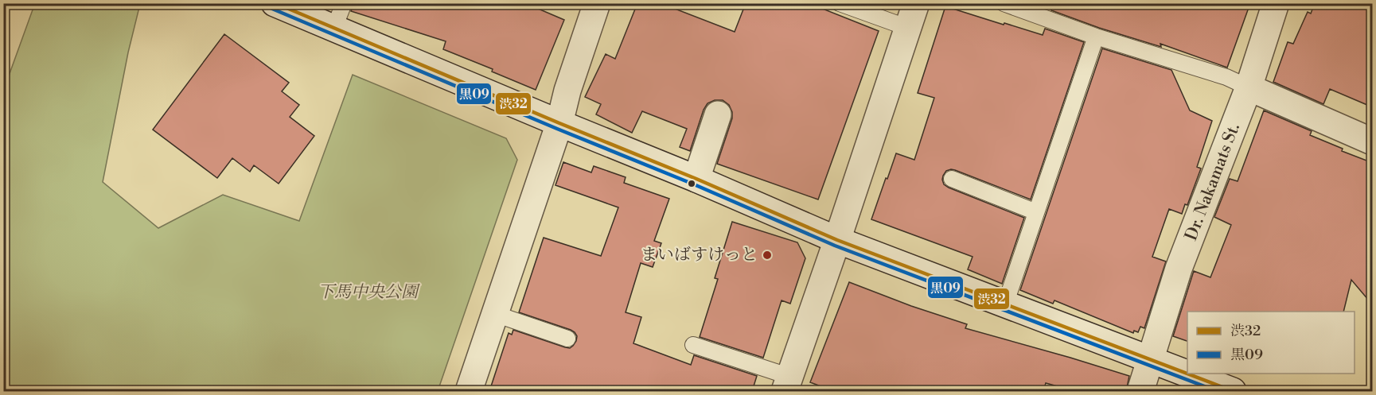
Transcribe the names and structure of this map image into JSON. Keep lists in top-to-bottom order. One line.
{"streets":{"street":["Dr. Nakamats St."]},"parks":["下馬中央公園"],"places":["まいばすけっと"],"lines":["transit line 渋32","transit line 黒09"],"legend":["渋32","黒09"]}
